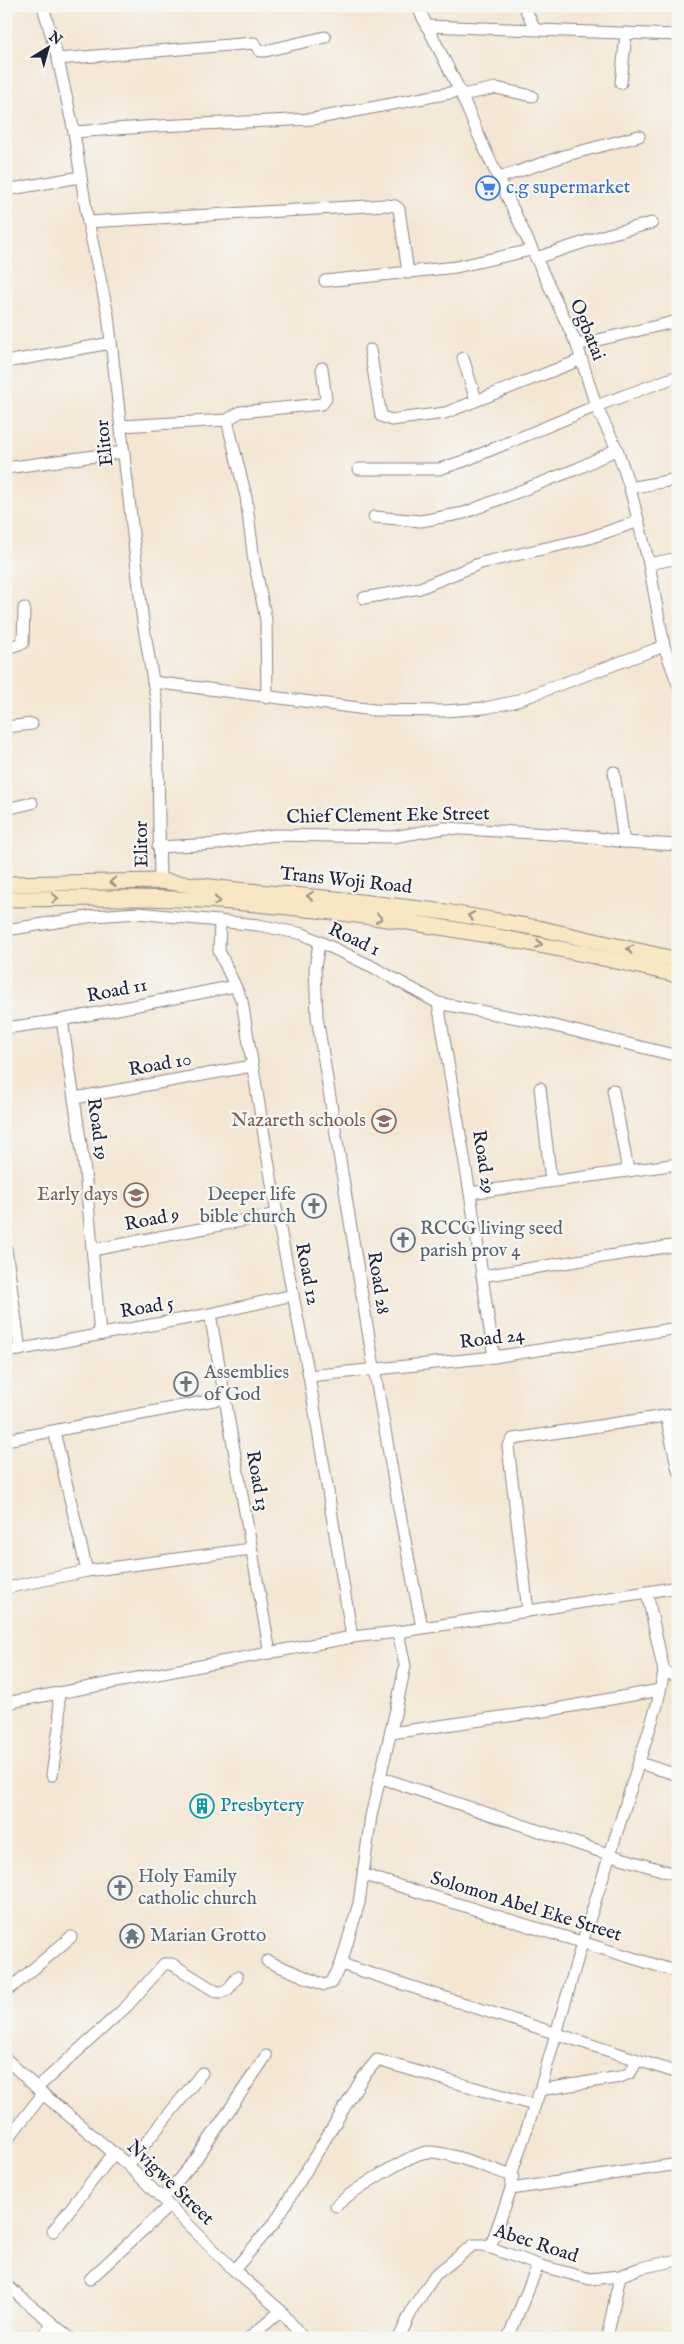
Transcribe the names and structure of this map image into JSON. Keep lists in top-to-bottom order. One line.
{"streets":{"main road":["Trans Woji Road"],"street":["Ogbatai","Elitor","Chief Clement Eke Street","Road 1","Road 11","Road 10","Road 19","Road 29","Road 9","Road 12","Road 28","Road 5","Road 24","Road 13","Solomon Abel Eke Street","Nvigwe Street","Abec Road"]},"crossings":[["Elitor","Chief Clement Eke Street"],["Elitor","Trans Woji Road"],["Road 1","Road 29"],["Road 1","Road 12"],["Road 1","Road 28"],["Road 11","Road 19"],["Road 11","Road 12"],["Road 10","Road 19"],["Road 10","Road 12"],["Road 19","Road 9"],["Road 19","Road 5"],["Road 29","Road 24"],["Road 9","Road 12"],["Road 12","Road 5"],["Road 12","Road 24"],["Road 28","Road 24"],["Road 5","Road 13"]],"places":{"supermarket":["c.g supermarket"],"school or university":["Nazareth schools","Early days"],"church":["Deeper life bible church","RCCG living seed parish prov 4","Assemblies of God","Holy Family catholic church"],"building":["Presbytery"],"temple":["Marian Grotto"]},"north":"top right"}
